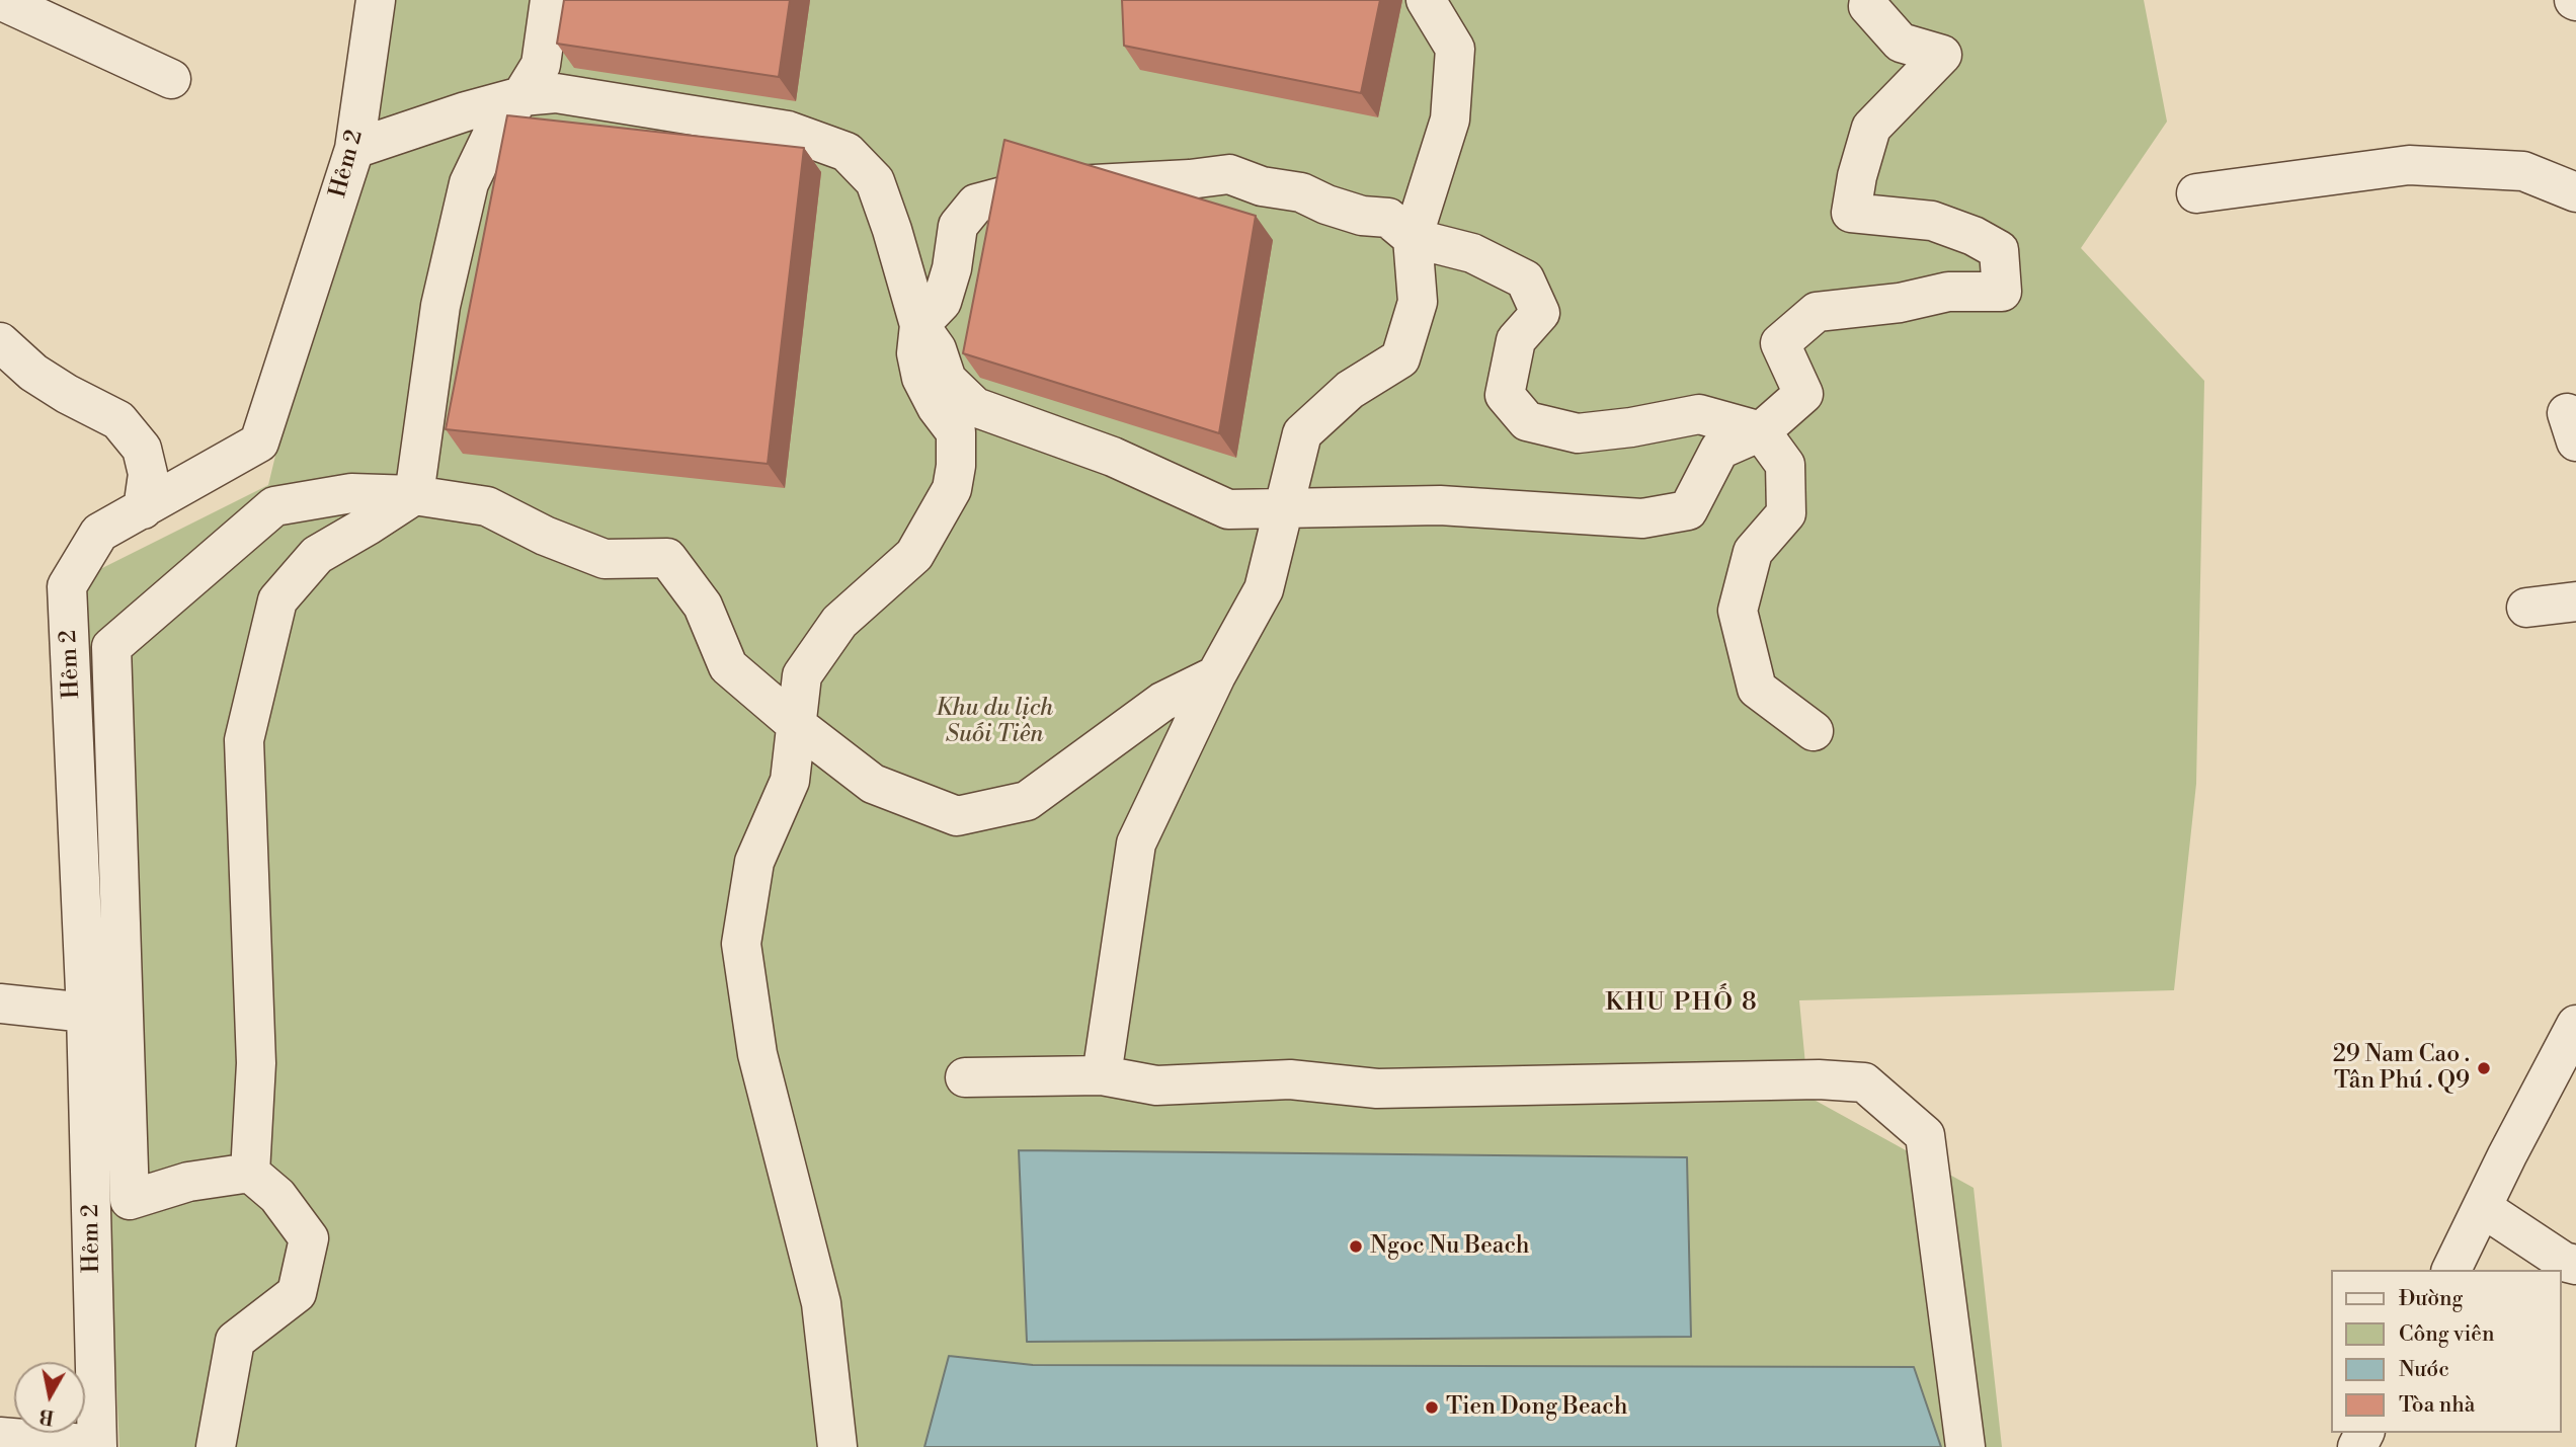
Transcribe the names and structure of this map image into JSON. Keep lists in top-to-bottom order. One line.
{"streets":{"street":["Hẻm 2"]},"districts":["KHU PHỐ 8"],"parks":["Khu du lịch Suối Tiên"],"places":["29 Nam Cao . Tân Phú . Q9","Ngoc Nu Beach","Tien Dong Beach"],"legend":["Đường","Công viên","Nước","Tòa nhà"],"north":"bottom"}
